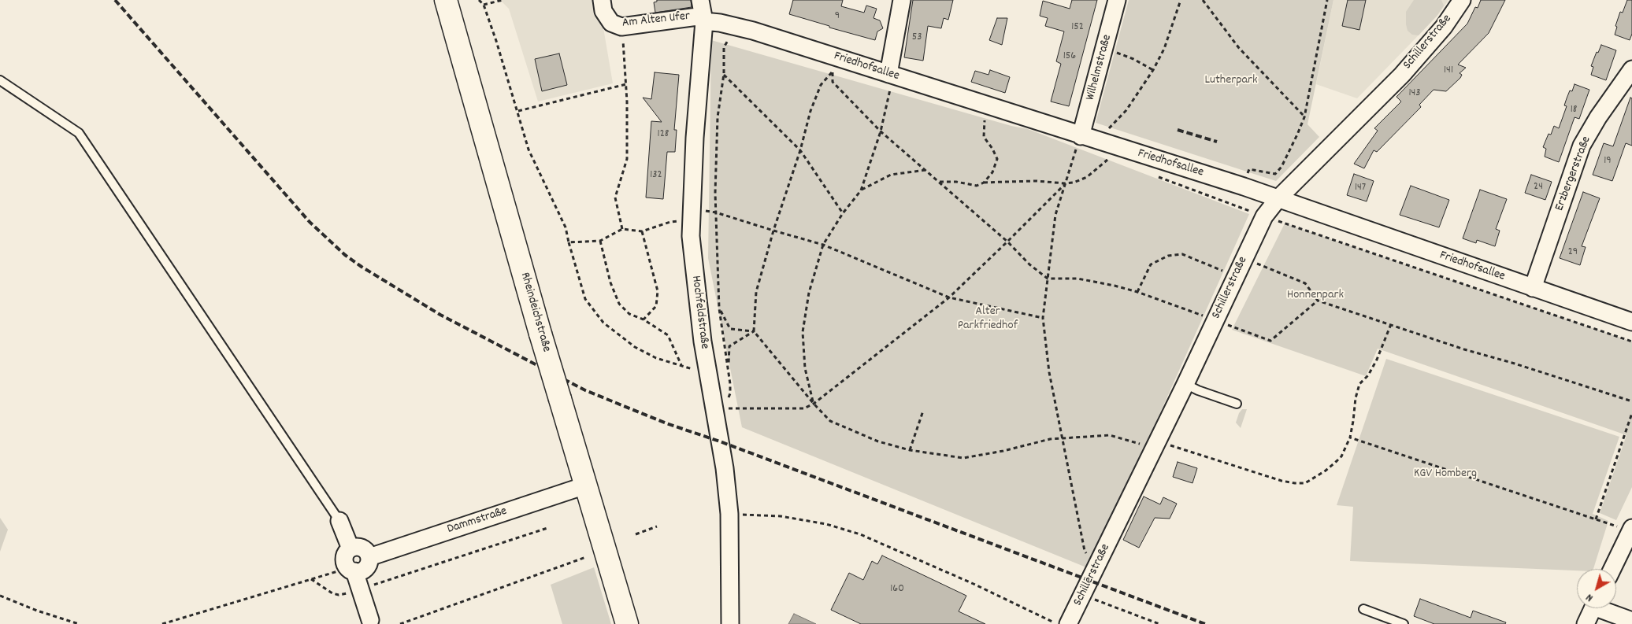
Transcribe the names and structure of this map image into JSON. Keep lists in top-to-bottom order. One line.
{"streets":{"main road":["Rheindeichstraße"],"street":["Am Alten Ufer","Schillerstraße","Friedhofsallee","Wilhelmstraße","Erzbergerstraße","Hochfeldstraße","Dammstraße"]},"crossings":[["Am Alten Ufer","Friedhofsallee"],["Am Alten Ufer","Hochfeldstraße"],["Schillerstraße","Friedhofsallee"],["Friedhofsallee","Wilhelmstraße"],["Friedhofsallee","Erzbergerstraße"],["Friedhofsallee","Hochfeldstraße"],["Rheindeichstraße","Dammstraße"]],"parks":["Lutherpark","Honnenpark","Alter Parkfriedhof","KGV Homberg"],"house_numbers":["9","152","53","156","141","143","18","128","19","132","24","147","29","160"],"north":"bottom left"}
